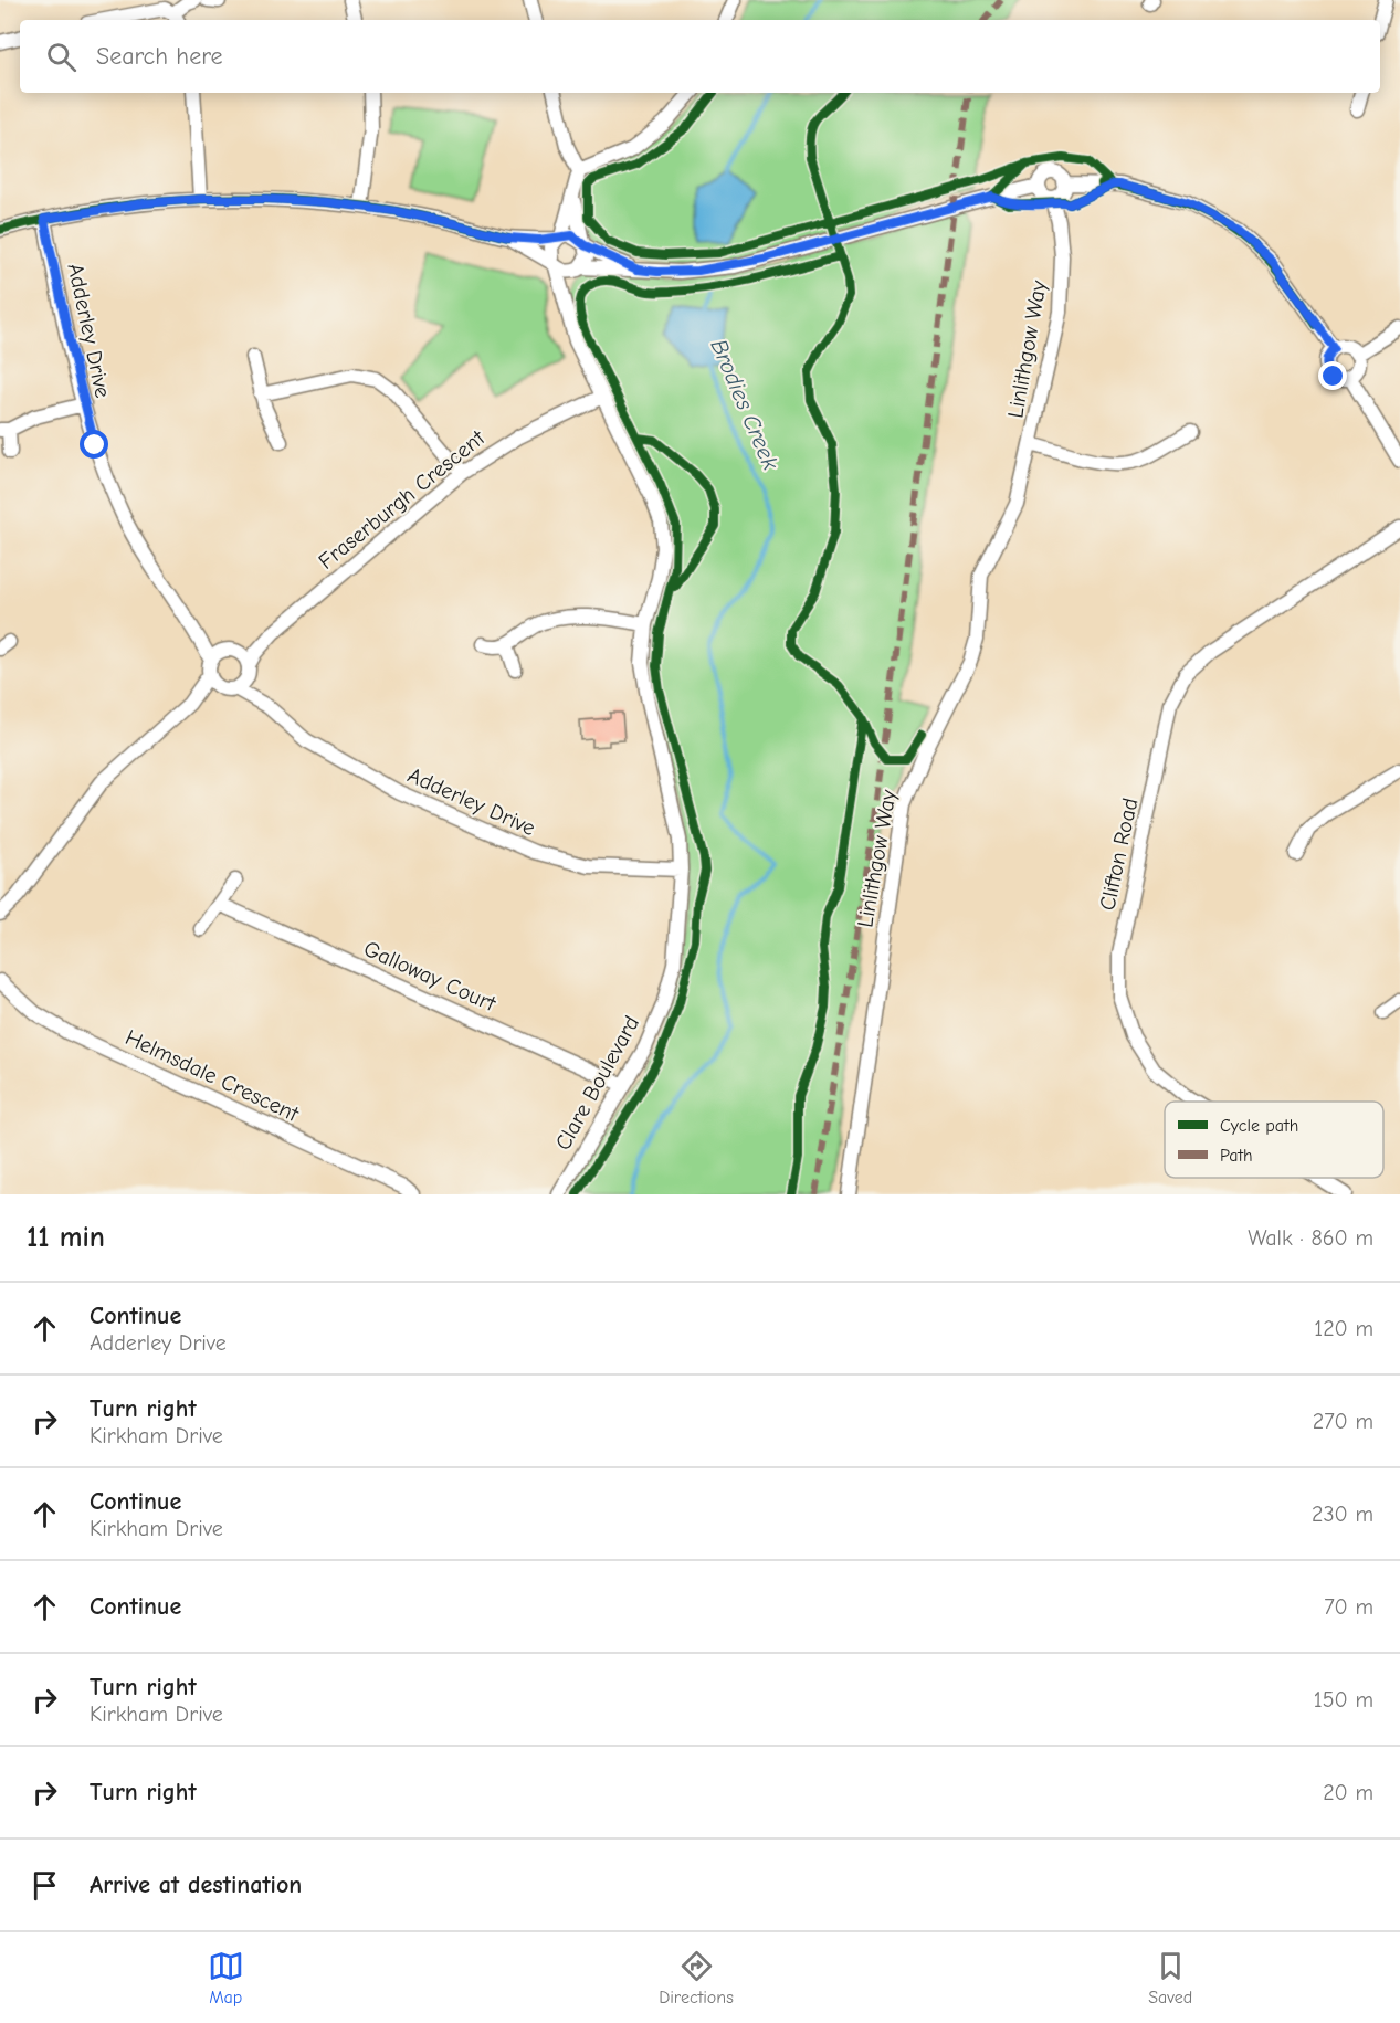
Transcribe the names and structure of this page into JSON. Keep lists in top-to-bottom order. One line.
{"streets":{"street":["Adderley Drive","Linlithgow Way","Fraserburgh Crescent","Clifton Road","Galloway Court","Helmsdale Crescent","Clare Boulevard"]},"crossings":[["Adderley Drive","Fraserburgh Crescent"],["Adderley Drive","Clare Boulevard"],["Fraserburgh Crescent","Clare Boulevard"],["Galloway Court","Clare Boulevard"]],"water":["Brodies Creek"],"legend":["Cycle path","Path"],"page":{"search":"Search here","heading":["11 min","Walk · 860 m"],"list":[["Continue","Adderley Drive","120 m"],["Turn right","Kirkham Drive","270 m"],["Continue","Kirkham Drive","230 m"],["Continue","70 m"],["Turn right","Kirkham Drive","150 m"],["Turn right","20 m"],"Arrive at destination"],"nav":["Map","Directions","Saved"]}}
